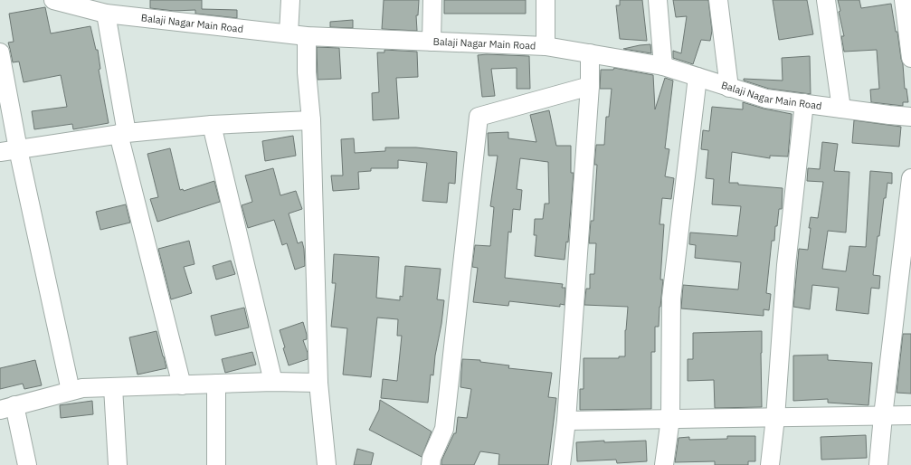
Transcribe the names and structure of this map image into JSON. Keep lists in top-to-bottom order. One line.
{"streets":{"street":["Balaji Nagar Main Road"]}}
